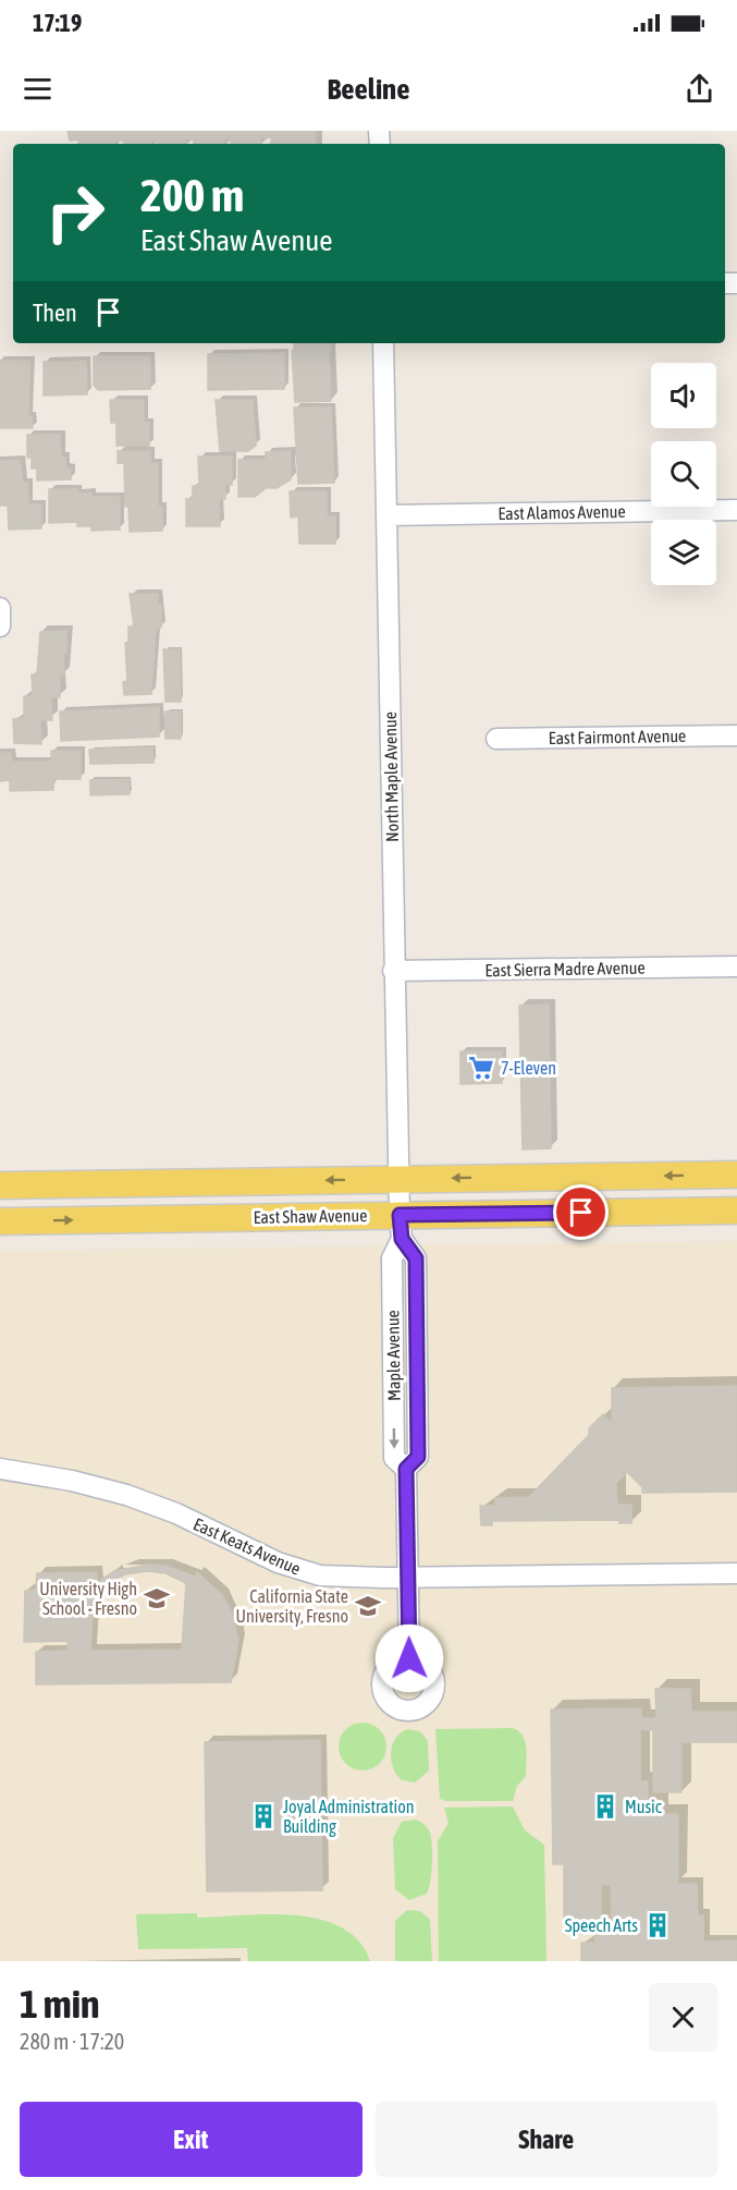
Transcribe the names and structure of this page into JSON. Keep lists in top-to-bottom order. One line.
{"streets":{"main road":["East Shaw Avenue"],"street":["East Alamos Avenue","East Fairmont Avenue","North Maple Avenue","East Sierra Madre Avenue","Maple Avenue","East Keats Avenue"]},"crossings":[["East Alamos Avenue","North Maple Avenue"],["North Maple Avenue","East Sierra Madre Avenue"],["North Maple Avenue","East Shaw Avenue"],["North Maple Avenue","Maple Avenue"],["East Shaw Avenue","Maple Avenue"],["Maple Avenue","East Keats Avenue"]],"places":{"supermarket":["7-Eleven"],"school or university":["University High School - Fresno","California State University, Fresno"],"building":["Music","Joyal Administration Building","Speech Arts"]},"page":{"status":"17:19","header":"Beeline","turn":["200 m","East Shaw Avenue"],"then":"Then","heading":["1 min","280 m · 17:20"],"buttons":["Exit","Share"]}}
